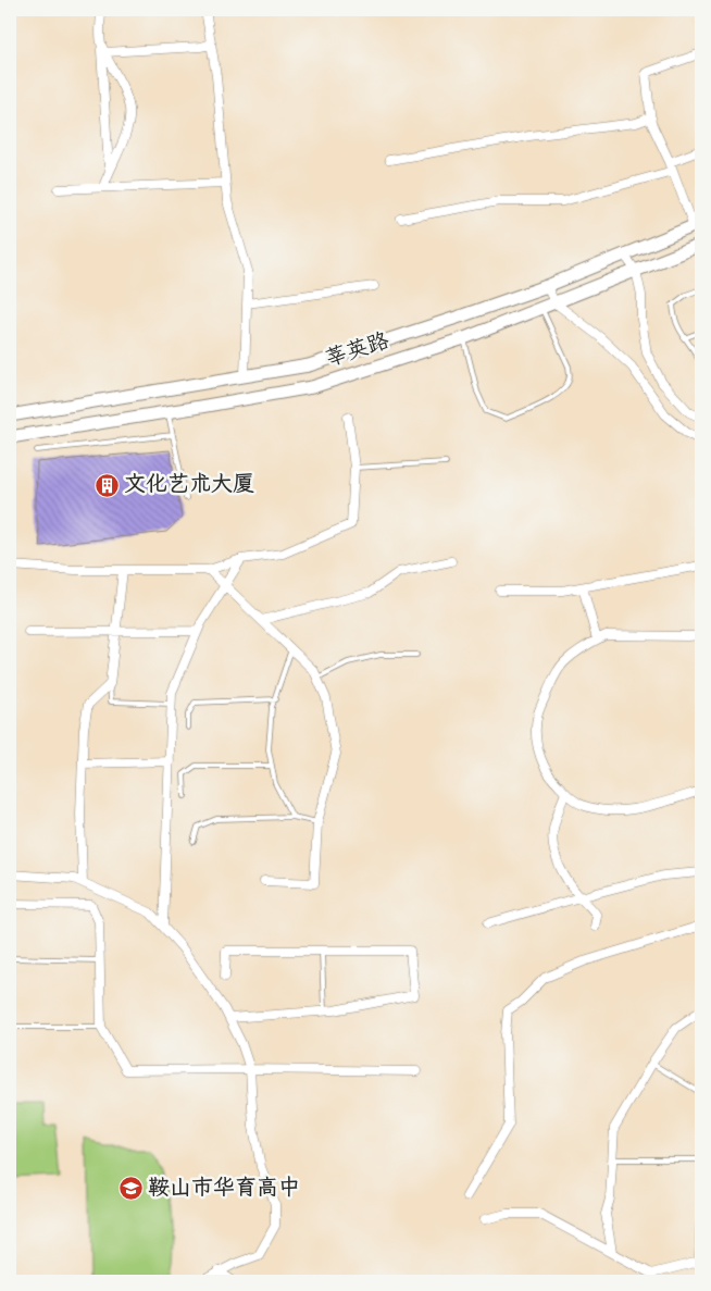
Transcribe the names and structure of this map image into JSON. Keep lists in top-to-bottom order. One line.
{"streets":{"main road":["莘英路"]},"places":{"building":["文化艺术大厦"],"school or university":["鞍山市华育高中"]}}
